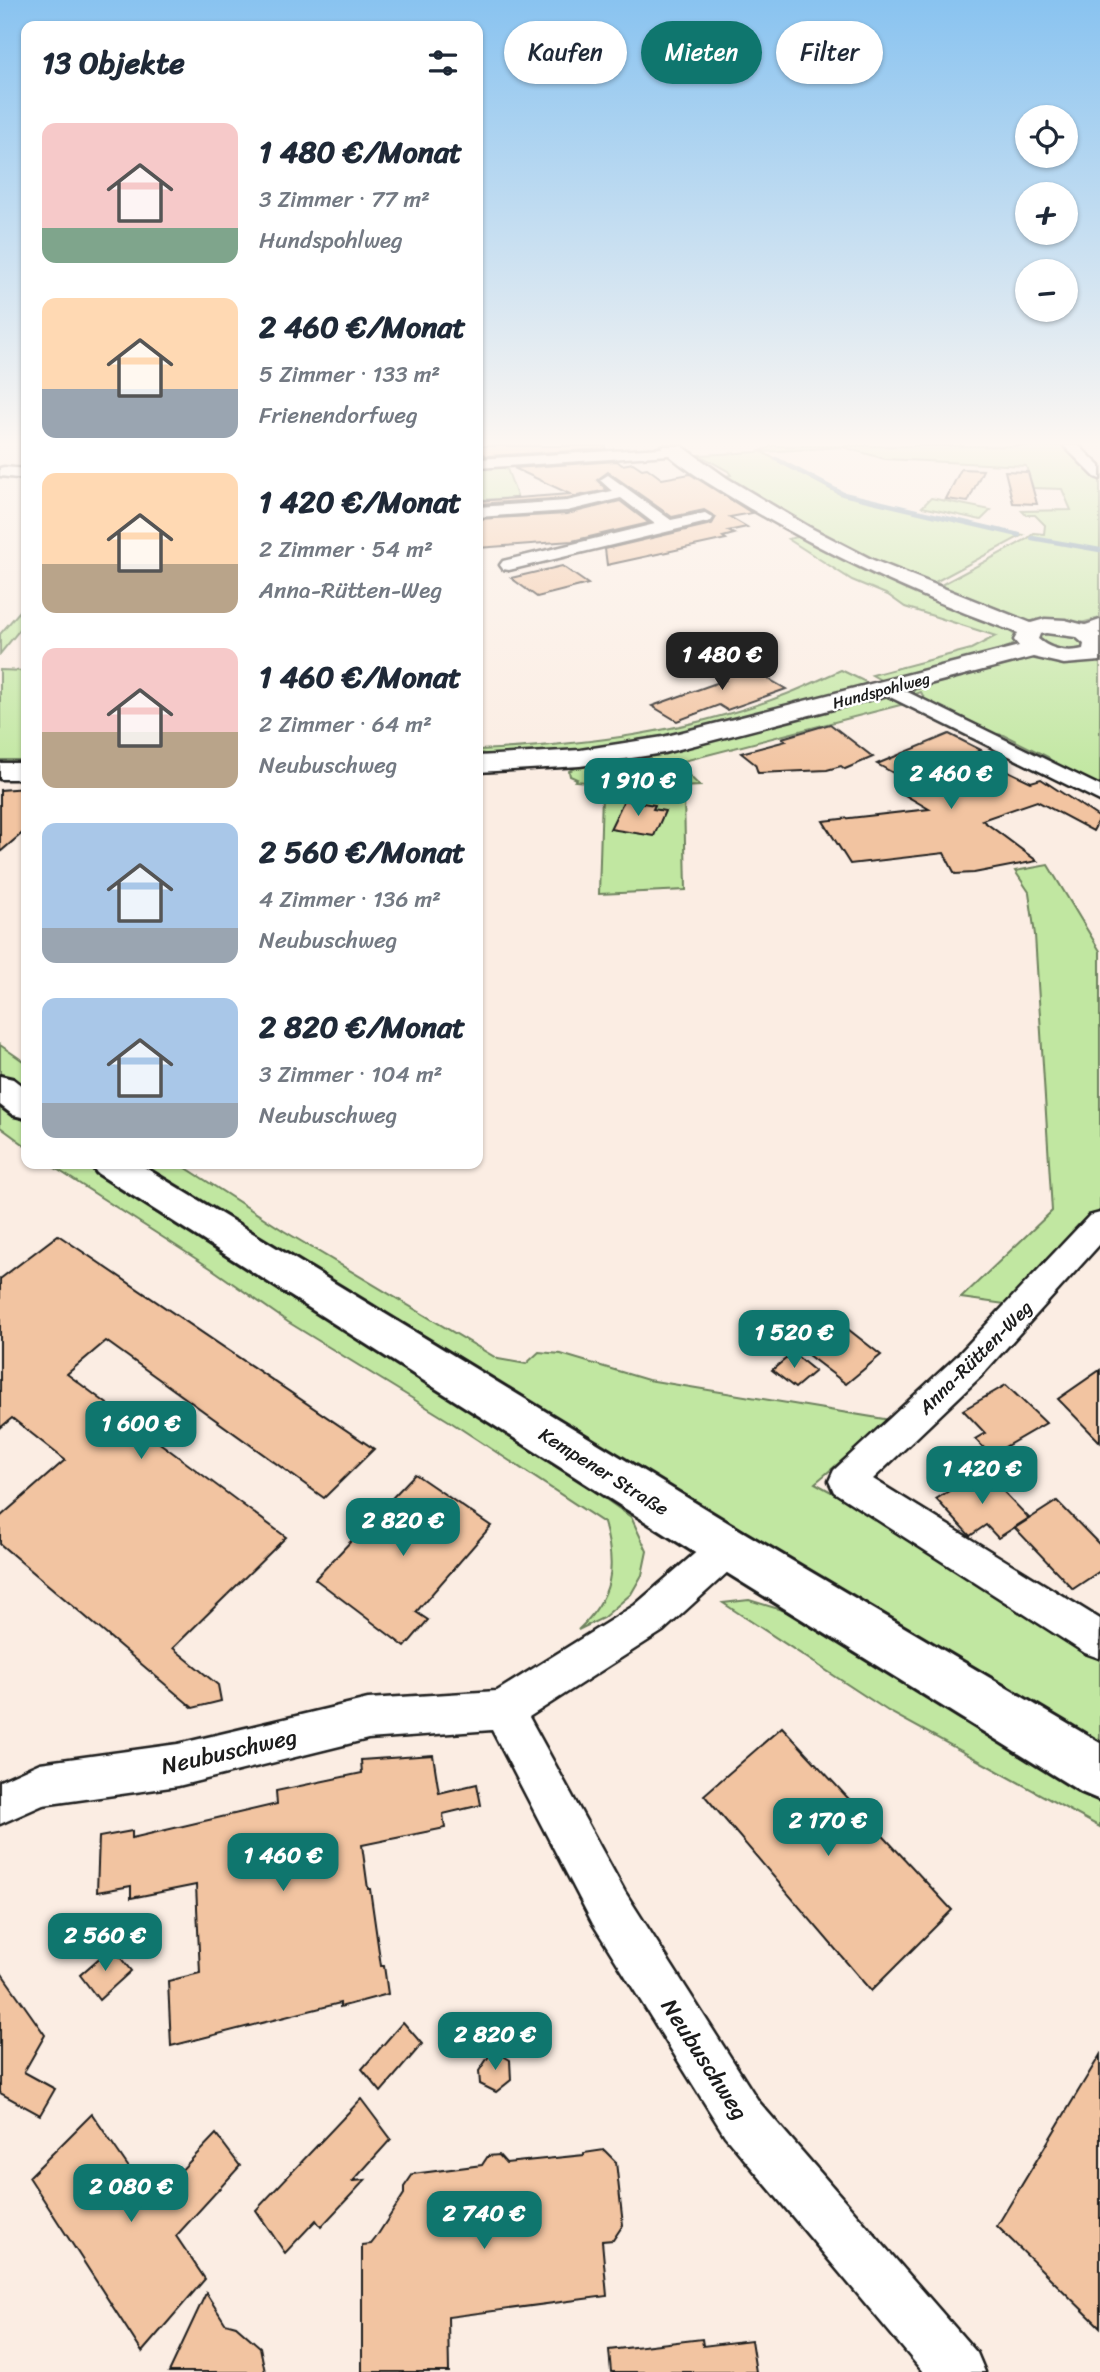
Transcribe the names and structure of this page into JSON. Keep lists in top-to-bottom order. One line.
{"streets":{"main road":["Kempener Straße"],"street":["Hundspohlweg","Anna-Rütten-Weg","Neubuschweg"]},"crossings":[["Kempener Straße","Neubuschweg"]],"page":{"chip":["Kaufen","Mieten","Filter"],"heading":"13 Objekte","map_buttons":["+","−"],"list":[{"name":"1 480 €/Monat","note":"3 Zimmer · 77 m² · Hundspohlweg"},{"name":"2 460 €/Monat","note":"5 Zimmer · 133 m² · Frienendorfweg"},{"name":"1 420 €/Monat","note":"2 Zimmer · 54 m² · Anna-Rütten-Weg"},{"name":"1 460 €/Monat","note":"2 Zimmer · 64 m² · Neubuschweg"},{"name":"2 560 €/Monat","note":"4 Zimmer · 136 m² · Neubuschweg"},{"name":"2 820 €/Monat","note":"3 Zimmer · 104 m² · Neubuschweg"}],"price":["1 480 €","2 460 €","1 910 €","1 520 €","1 600 €","1 420 €","2 820 €","2 170 €","1 460 €","2 560 €","2 820 €","2 080 €","2 740 €"]}}
